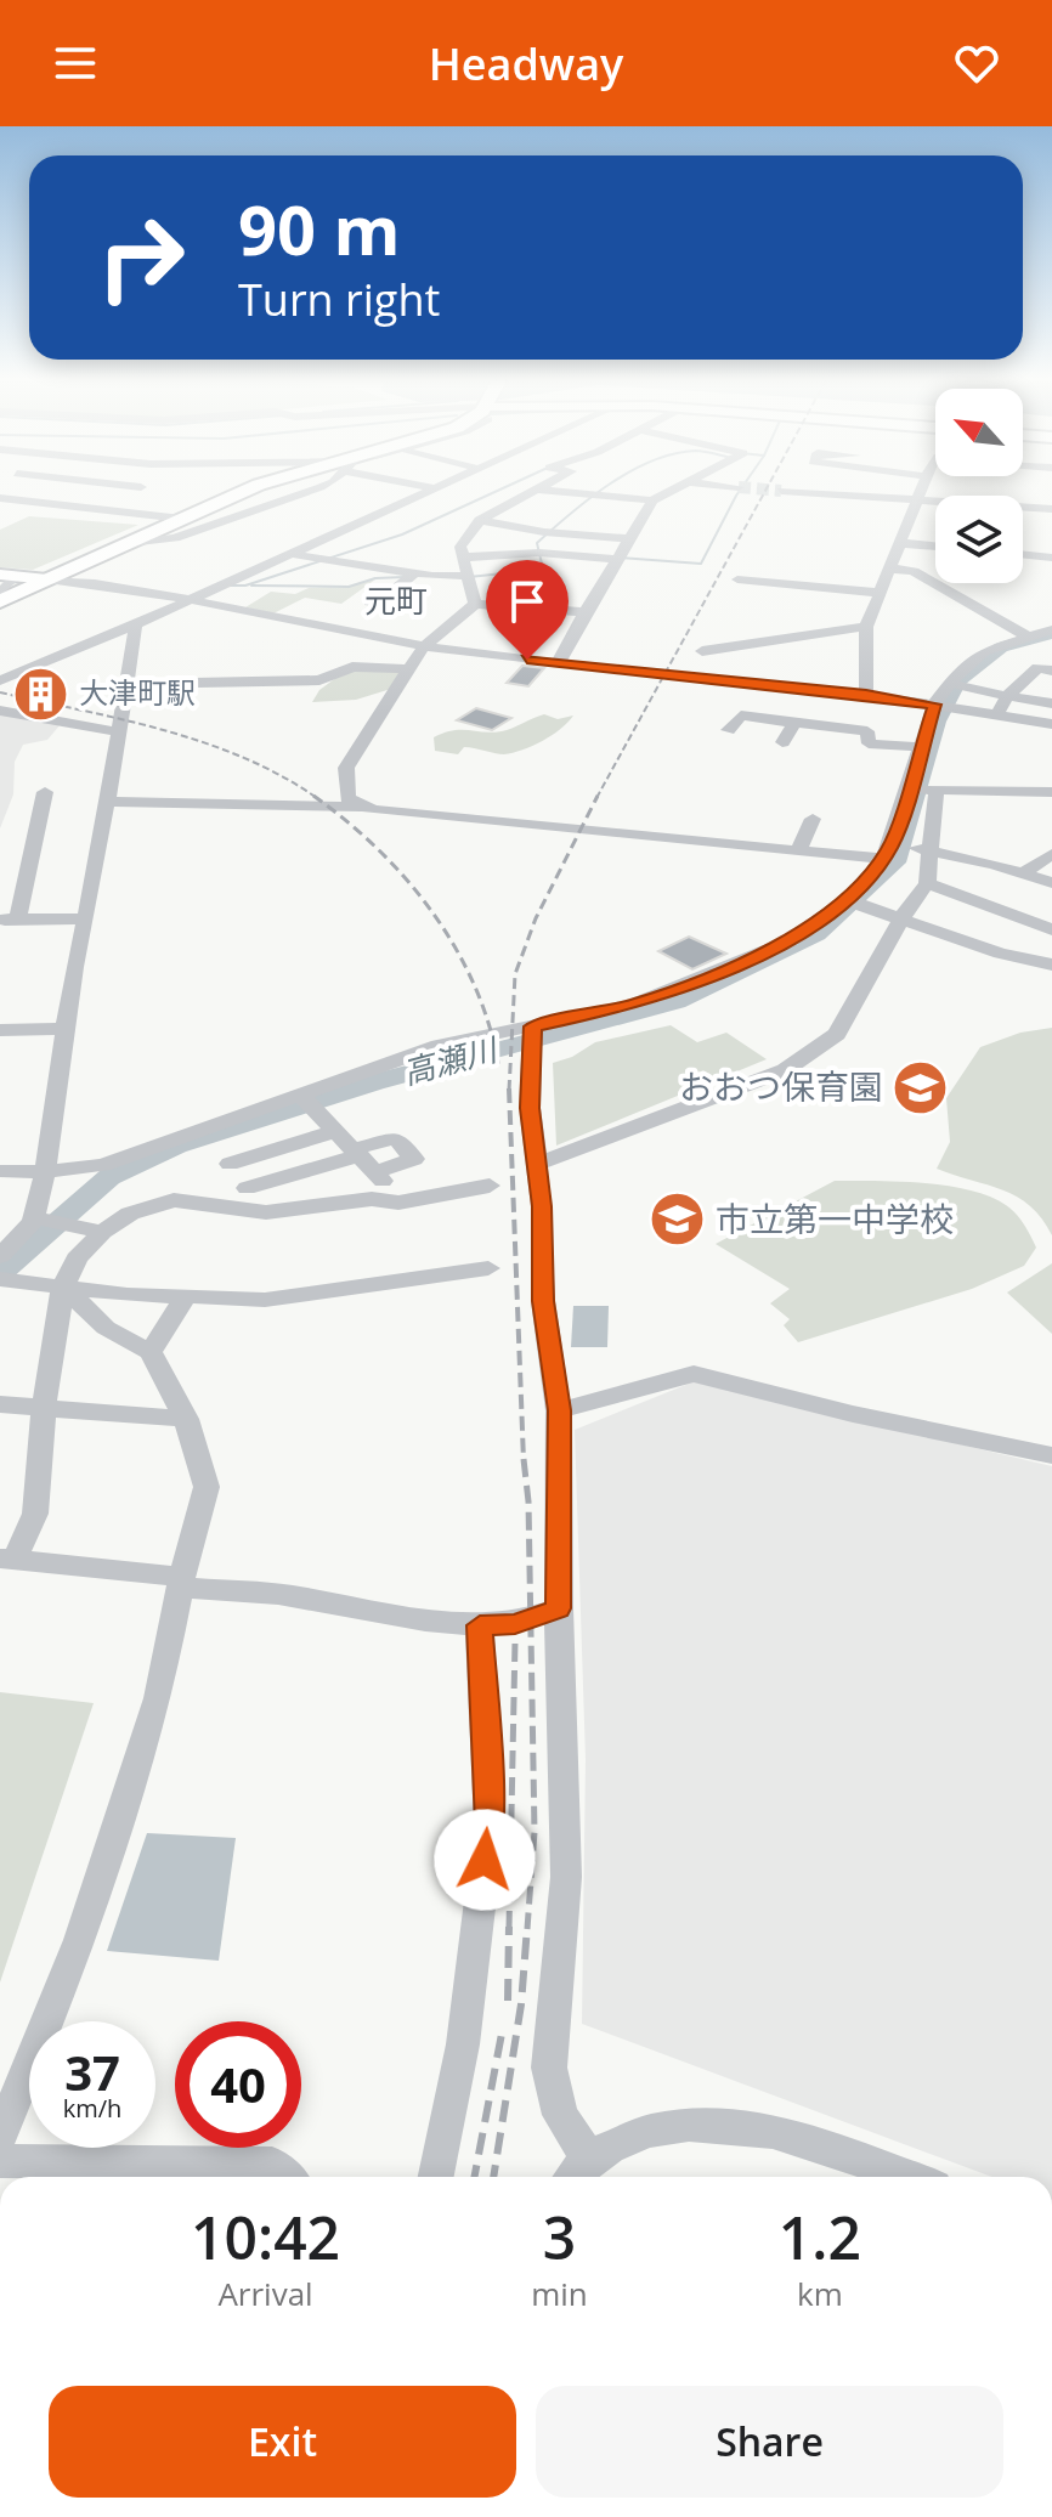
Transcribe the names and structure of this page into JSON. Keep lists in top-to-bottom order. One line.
{"districts":["元町"],"water":["高瀬川"],"places":{"building":["大津町駅"],"school or university":["おおつ保育園","市立第一中学校"]},"north":"top left","page":{"header":"Headway","turn":["90 m","Turn right"],"speed":"37 km/h","limit":"40","eta":["10:42","Arrival","3","min","1.2","km"],"buttons":["Exit","Share"]}}
